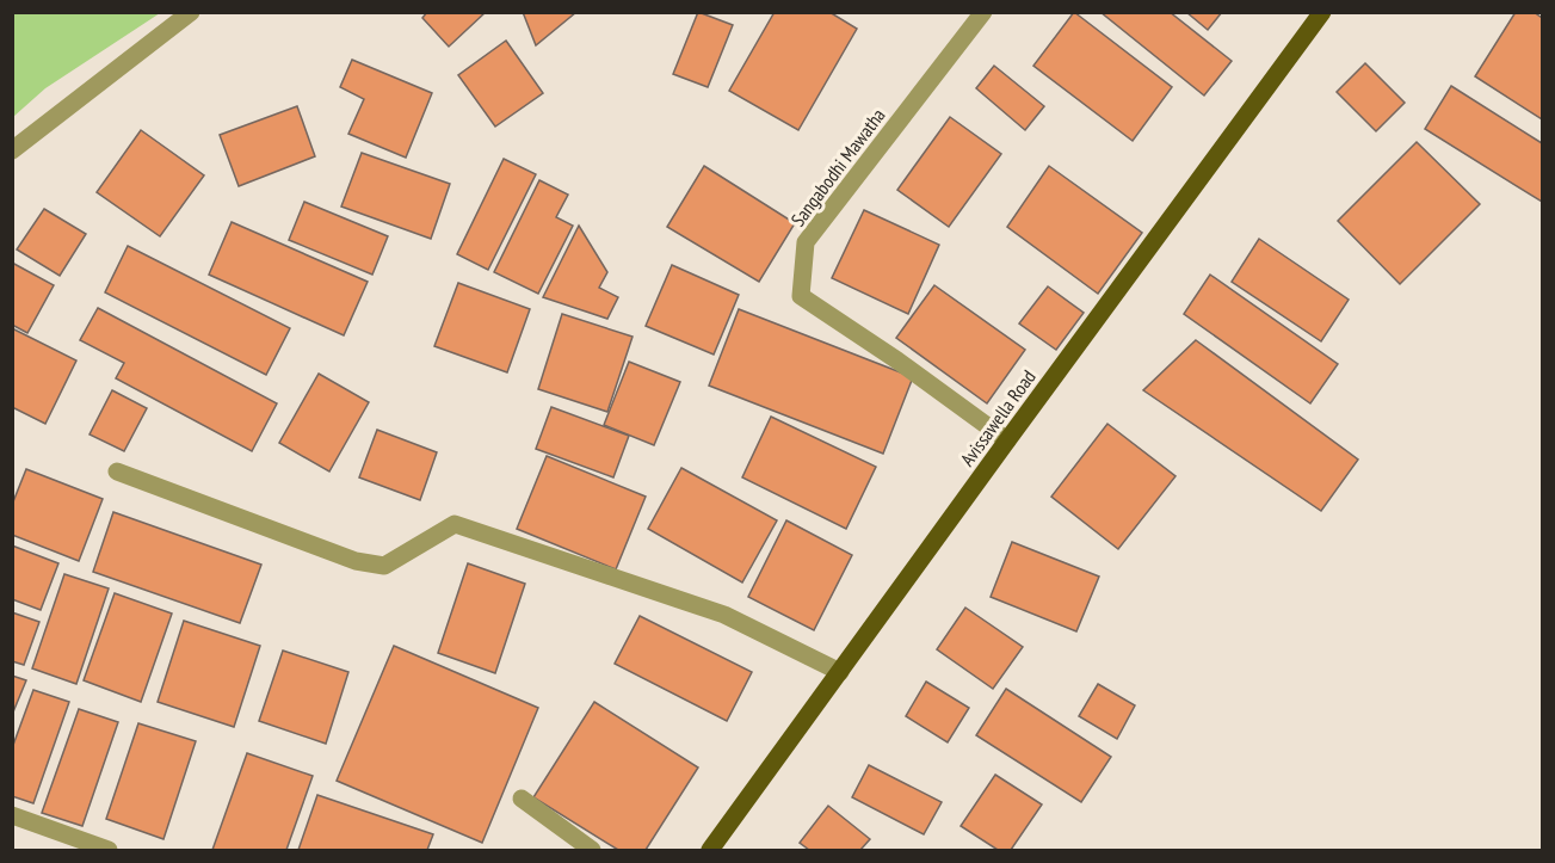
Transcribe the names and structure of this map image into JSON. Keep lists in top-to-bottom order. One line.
{"streets":{"main road":["Avissawella Road"],"street":["Sangabodhi Mawatha"]},"crossings":[["Sangabodhi Mawatha","Avissawella Road"]]}
